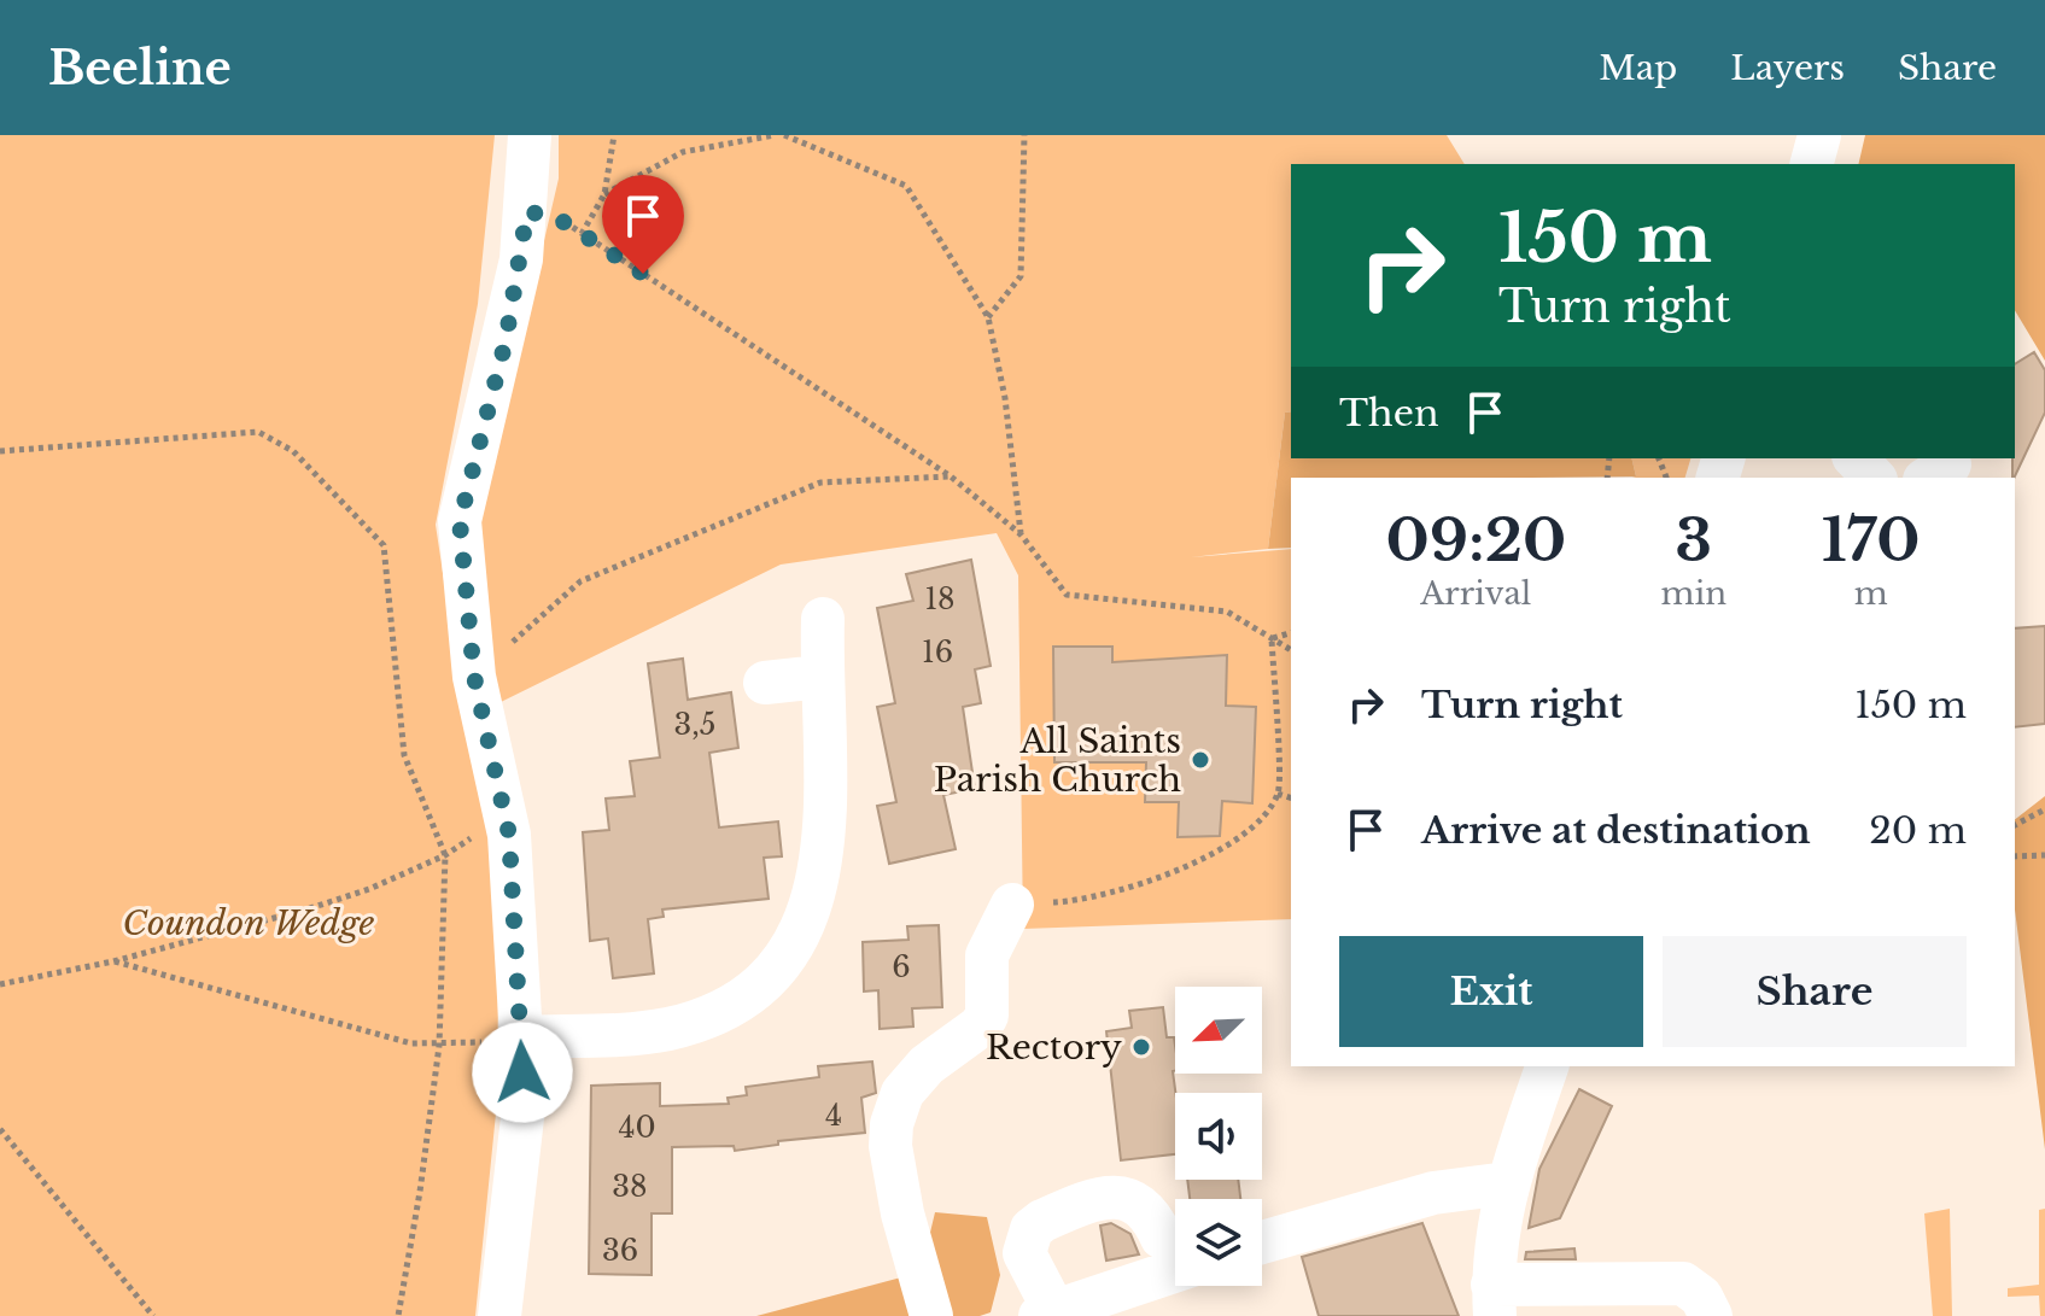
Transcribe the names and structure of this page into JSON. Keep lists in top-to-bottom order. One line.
{"parks":["Coundon Wedge"],"places":["All Saints Parish Church","Rectory"],"house_numbers":["18","16","3,5","6","4","40","38","36"],"north":"bottom left","page":{"header":"Beeline","nav":["Map","Layers","Share"],"turn":["150 m","Turn right"],"then":"Then","eta":["09:20","Arrival","3","min","170","m"],"list":[{"name":"Turn right","value":"150 m"},{"name":"Arrive at destination","value":"20 m"}],"buttons":["Exit","Share"]}}
